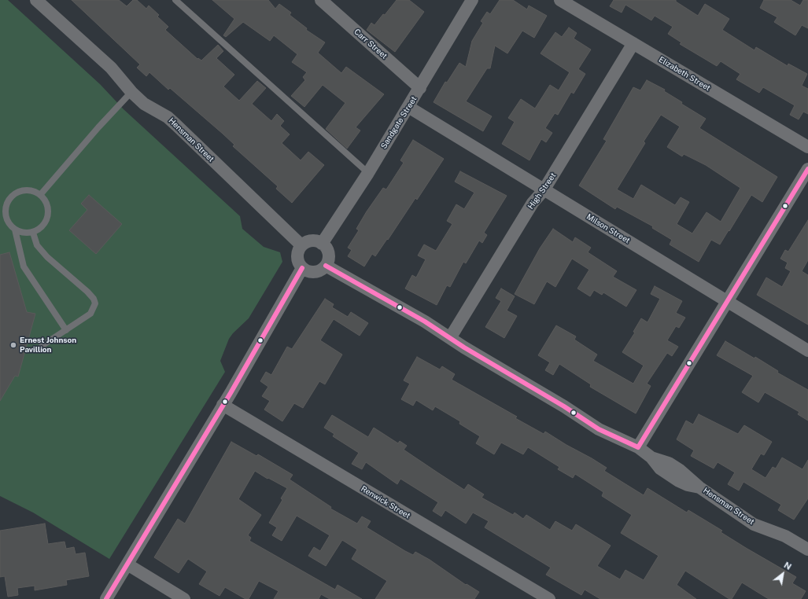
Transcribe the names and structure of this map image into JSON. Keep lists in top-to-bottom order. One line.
{"streets":{"street":["Carr Street","Elizabeth Street","Sandgate Street","Hensman Street","High Street","Milson Street","Renwick Street"]},"crossings":[["Carr Street","Sandgate Street"],["Elizabeth Street","High Street"],["Sandgate Street","Hensman Street"],["Sandgate Street","Milson Street"],["Hensman Street","High Street"],["High Street","Milson Street"]],"places":["Ernest Johnson Pavillion"],"north":"top right"}
